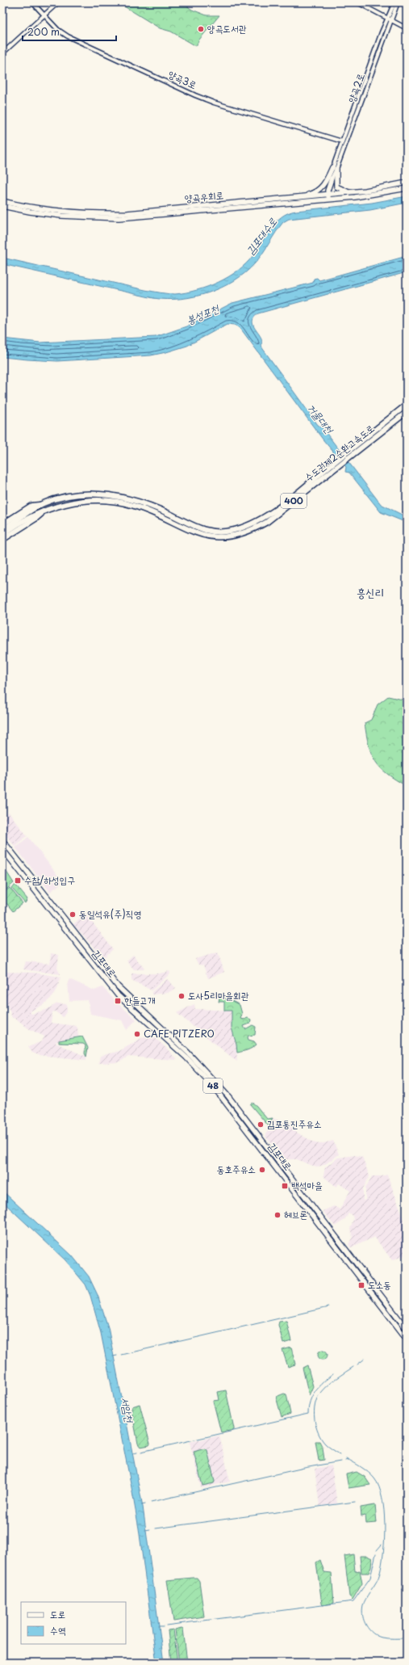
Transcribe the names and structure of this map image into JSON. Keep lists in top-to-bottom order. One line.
{"streets":{"highway":["수도권제2순환고속도로","400"],"main road":["양곡2로","양곡우회로","김포대로","48"],"street":["양곡3로"]},"crossings":[["양곡3로","양곡2로"],["양곡2로","양곡우회로"]],"districts":["흥신리"],"water":["김포대수로","봉성포천","거물대천","서암천"],"places":{"other":["양곡도서관","동일석유(주)직영","도사5리마을회관","CAFE PITZERO","김포통진주유소","동호주유소","헤브론"],"transit":["수참/하성입구","한들고개","백석마을","도소동"]},"legend":["도로","수역"],"scale_bar":"200 m"}
